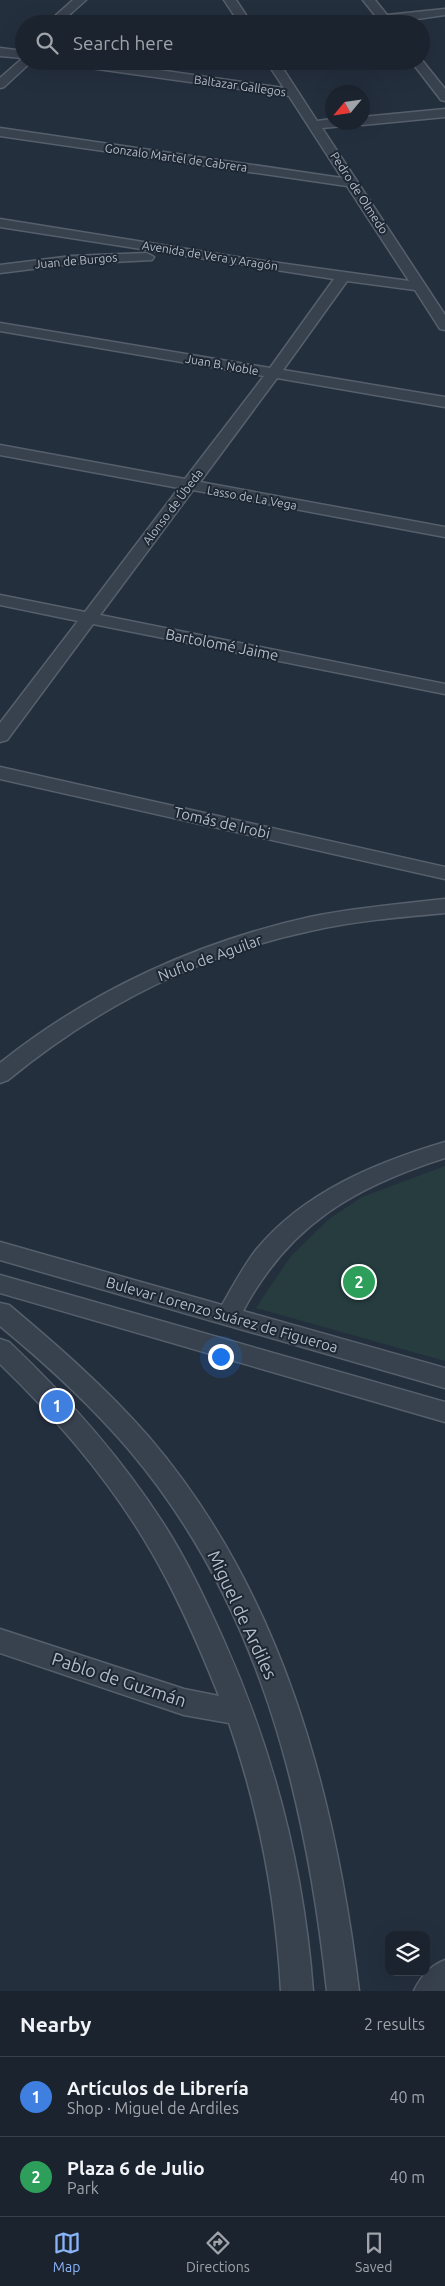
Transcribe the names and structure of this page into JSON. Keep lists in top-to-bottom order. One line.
{"streets":{"street":["Baltazar Gallegos","Gonzalo Martel de Cabrera","Pedro de Olmedo","Avenida de Vera y Aragón","Juan de Burgos","Juan B. Noble","Lasso de La Vega","Alonso de Úbeda","Bartolomé Jaime","Tomás de Irobi","Nuflo de Aguilar","Bulevar Lorenzo Suárez de Figueroa","Miguel de Ardiles","Pablo de Guzmán"]},"crossings":[["Baltazar Gallegos","Pedro de Olmedo"],["Gonzalo Martel de Cabrera","Pedro de Olmedo"],["Pedro de Olmedo","Avenida de Vera y Aragón"],["Avenida de Vera y Aragón","Juan de Burgos"],["Avenida de Vera y Aragón","Alonso de Úbeda"],["Juan B. Noble","Alonso de Úbeda"],["Lasso de La Vega","Alonso de Úbeda"],["Alonso de Úbeda","Bartolomé Jaime"]],"north":"bottom left","page":{"search":"Search here","pins":["2","1"],"heading":["Nearby","2 results"],"list":[{"mark":"1","name":"Artículos de Librería","note":"Shop · Miguel de Ardiles","value":"40 m"},{"mark":"2","name":"Plaza 6 de Julio","note":"Park","value":"40 m"}],"nav":["Map","Directions","Saved"]}}
